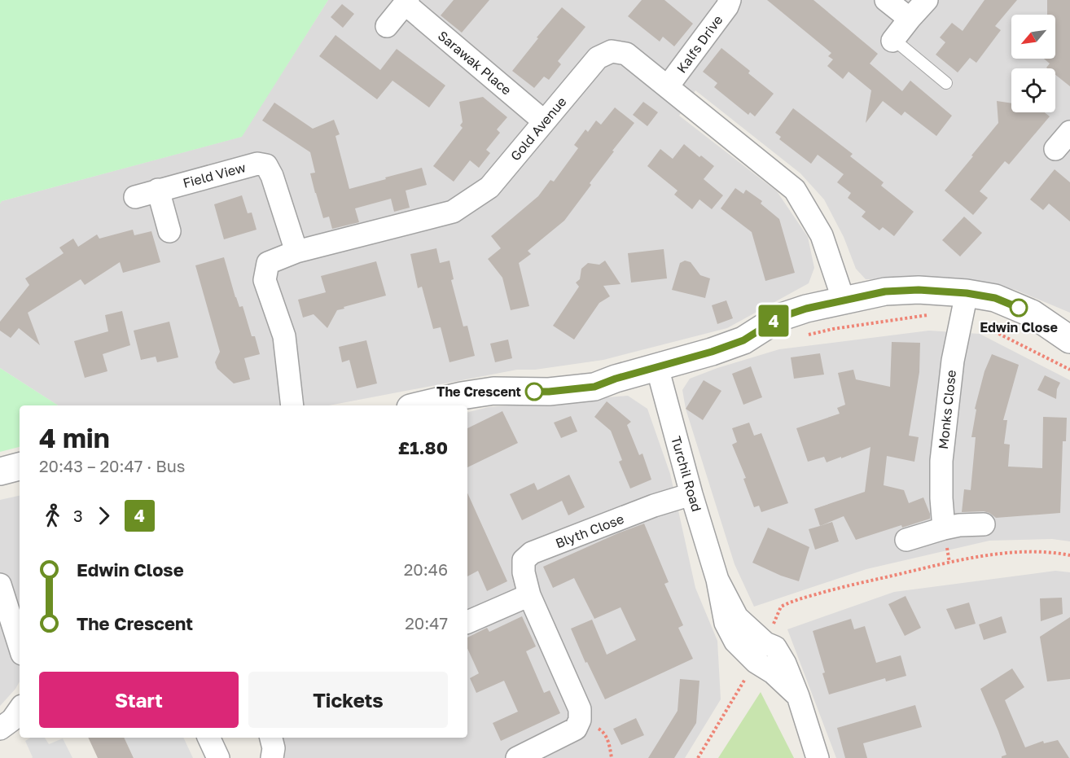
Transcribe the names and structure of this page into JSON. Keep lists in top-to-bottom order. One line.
{"streets":{"street":["Kalfs Drive","Sarawak Place","Gold Avenue","Field View","Monks Close","Turchil Road","Blyth Close"]},"crossings":[["Kalfs Drive","Gold Avenue"],["Sarawak Place","Gold Avenue"],["Gold Avenue","Field View"],["Turchil Road","Blyth Close"]],"places":["Edwin Close","The Crescent"],"lines":["bus line 4"],"north":"bottom left","page":{"on_map":"4","heading":["4 min","20:43 – 20:47 · Bus","£1.80"],"legs":["3","4"],"list":[{"name":"Edwin Close","value":"20:46"},{"name":"The Crescent","value":"20:47"}],"buttons":["Start","Tickets"]}}
